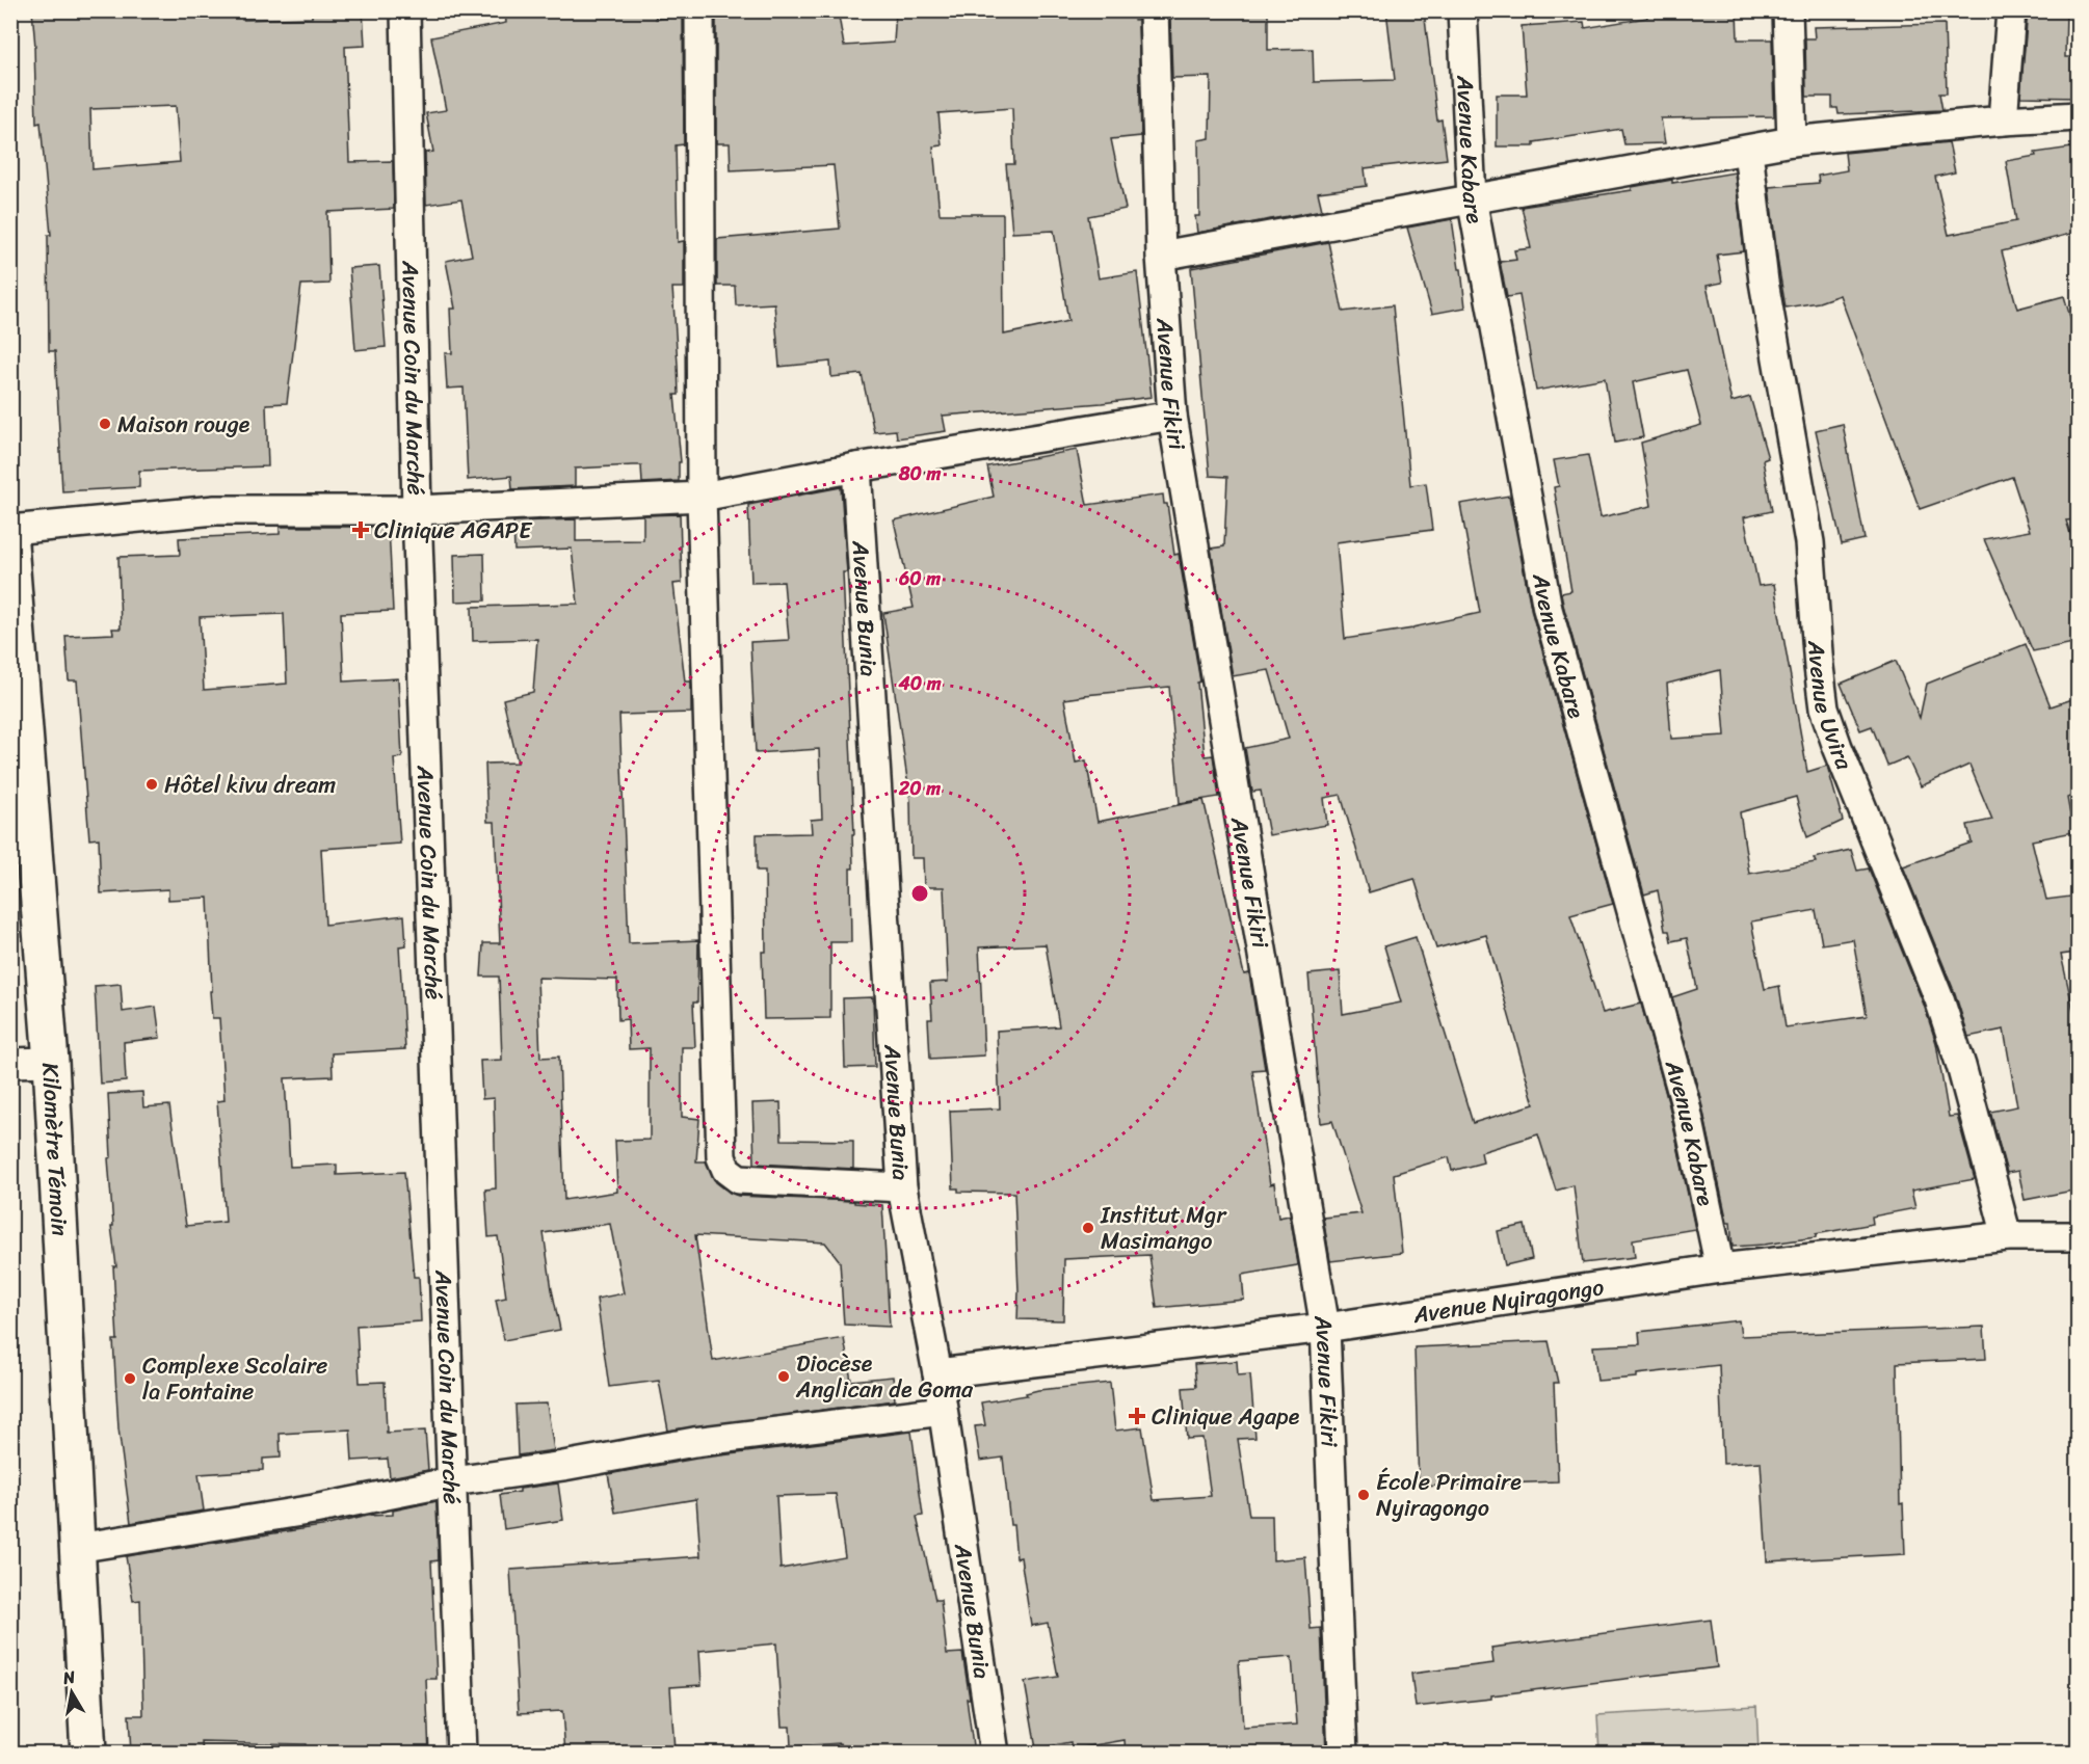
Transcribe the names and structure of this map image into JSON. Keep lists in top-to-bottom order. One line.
{"streets":{"main road":["Kilomètre Témoin"],"street":["Avenue Kabare","Avenue Coin du Marché","Avenue Fikiri","Avenue Bunia","Avenue Uvira","Avenue Nyiragongo"]},"crossings":[["Avenue Kabare","Avenue Nyiragongo"],["Avenue Fikiri","Avenue Nyiragongo"],["Avenue Bunia","Avenue Nyiragongo"],["Avenue Uvira","Avenue Nyiragongo"]],"places":{"other":["Maison rouge","Hôtel kivu dream","Institut Mgr Masimango","Diocèse Anglican de Goma","Complexe Scolaire la Fontaine","École Primaire Nyiragongo"],"health":["Clinique AGAPE","Clinique Agape"]},"north":"top","rings":["80 m","60 m","40 m","20 m"]}
